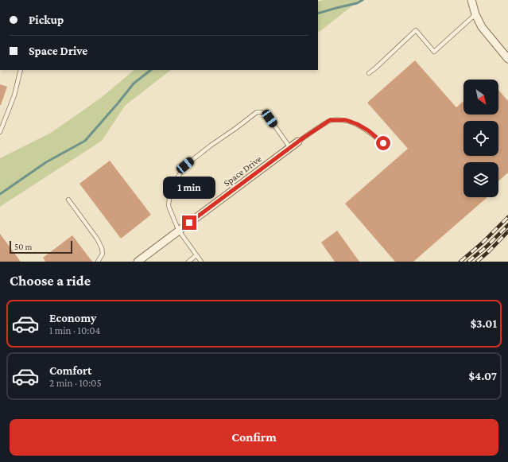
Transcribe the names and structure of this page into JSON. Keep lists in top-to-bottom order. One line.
{"streets":{"street":["Space Drive"]},"scale_bar":"50 m","north":"bottom right","page":{"banner":["Pickup","Space Drive"],"bubble":"1 min","scale":"50 m","heading":"Choose a ride","list":[{"name":"Economy","note":"1 min · 10:04","value":"$3.01"},{"name":"Comfort","note":"2 min · 10:05","value":"$4.07"}],"buttons":"Confirm"}}
